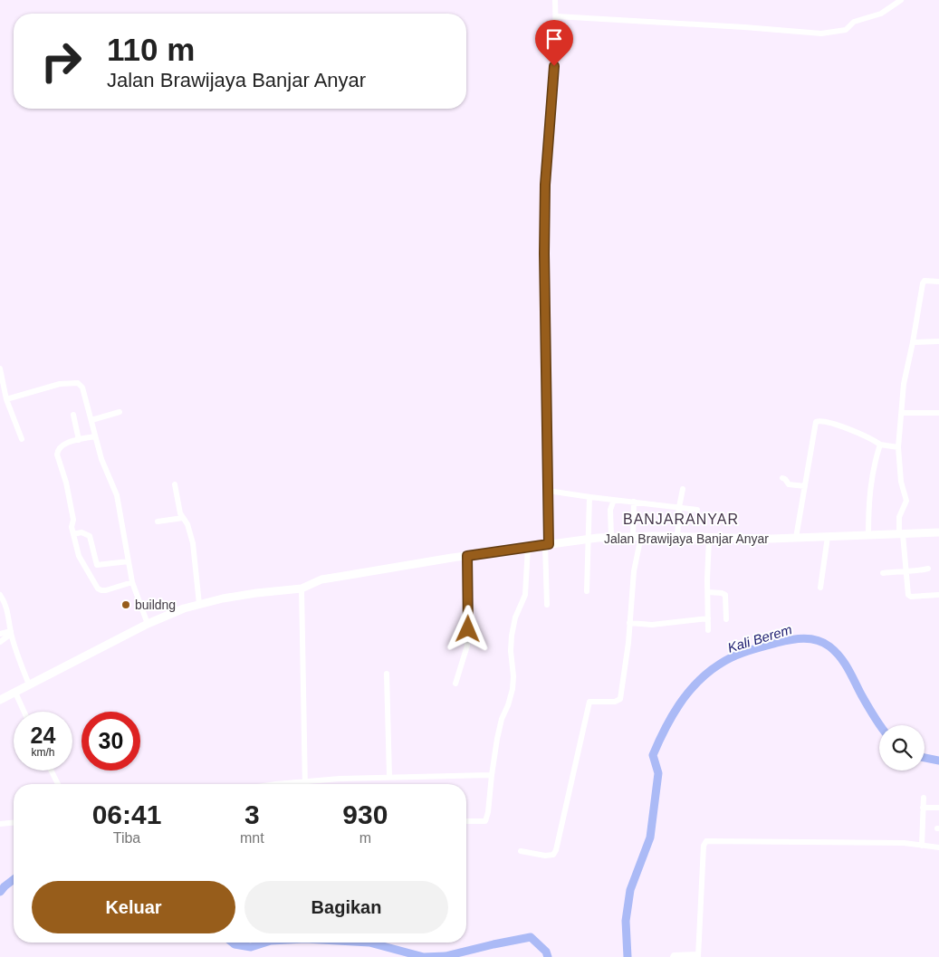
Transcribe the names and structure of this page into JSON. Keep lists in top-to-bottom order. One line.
{"streets":{"street":["Jalan Brawijaya Banjar Anyar"]},"districts":["BANJARANYAR"],"water":["Kali Berem"],"places":["buildng"],"page":{"turn":["110 m","Jalan Brawijaya Banjar Anyar"],"speed":"24 km/h","limit":"30","eta":["06:41","Tiba","3","mnt","930","m"],"buttons":["Keluar","Bagikan"]}}
